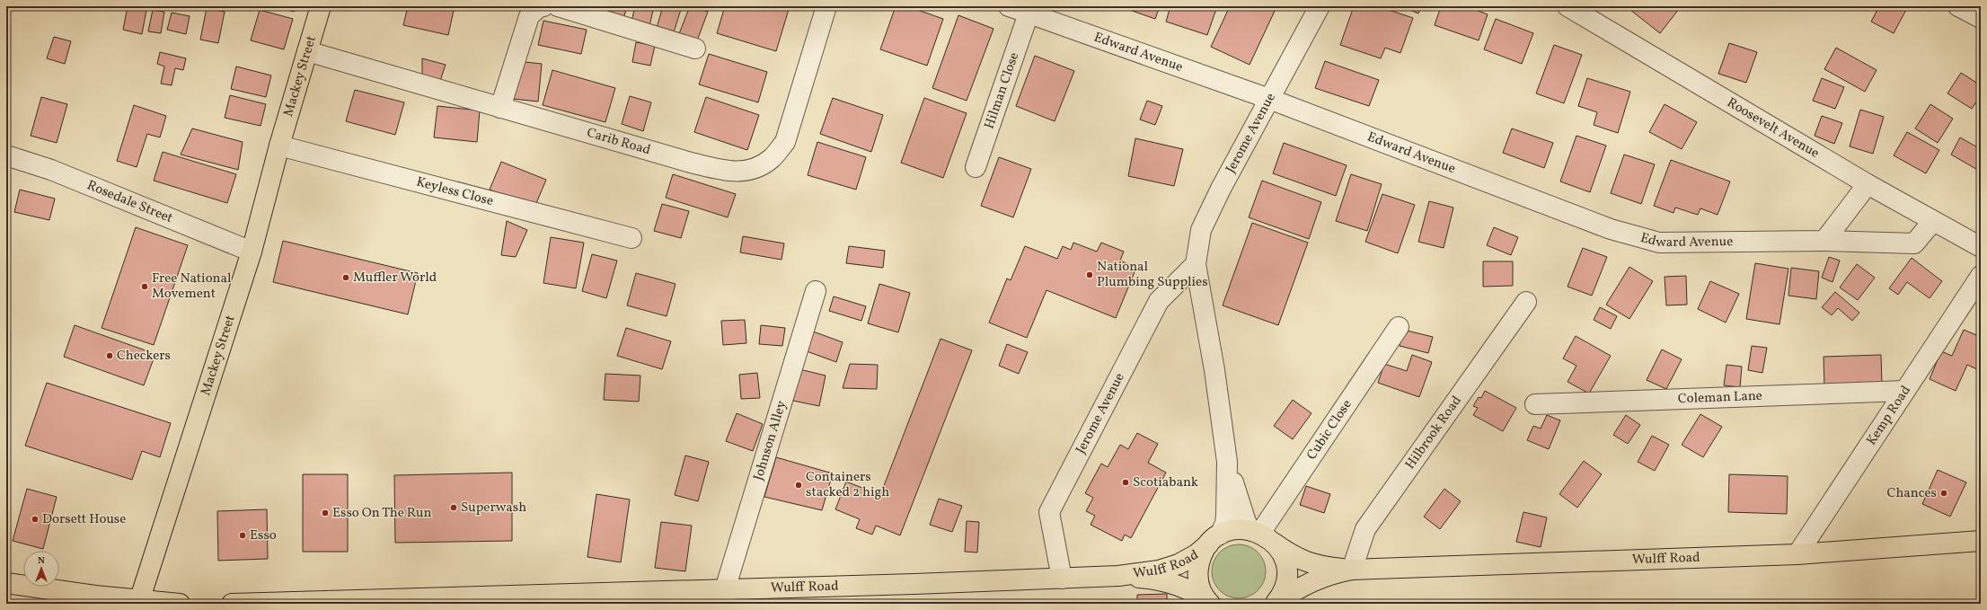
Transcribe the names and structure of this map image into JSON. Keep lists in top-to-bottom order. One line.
{"streets":{"main road":["Mackey Street","Wulff Road"],"street":["Edward Avenue","Hilman Close","Roosevelt Avenue","Jerome Avenue","Carib Road","Keyless Close","Rosedale Street","Coleman Lane","Kemp Road","Cubic Close","Hilbrook Road","Johnson Alley"]},"crossings":[["Edward Avenue","Hilman Close"],["Edward Avenue","Roosevelt Avenue"],["Edward Avenue","Jerome Avenue"],["Mackey Street","Carib Road"],["Mackey Street","Keyless Close"],["Mackey Street","Rosedale Street"],["Jerome Avenue","Cubic Close"],["Jerome Avenue","Wulff Road"],["Coleman Lane","Kemp Road"],["Kemp Road","Wulff Road"],["Cubic Close","Wulff Road"],["Hilbrook Road","Wulff Road"],["Johnson Alley","Wulff Road"]],"places":["National Plumbing Supplies","Muffler World","Free National Movement","Checkers","Scotiabank","Containers stacked 2 high","Chances","Superwash","Esso On The Run","Dorsett House","Esso"],"north":"top"}
